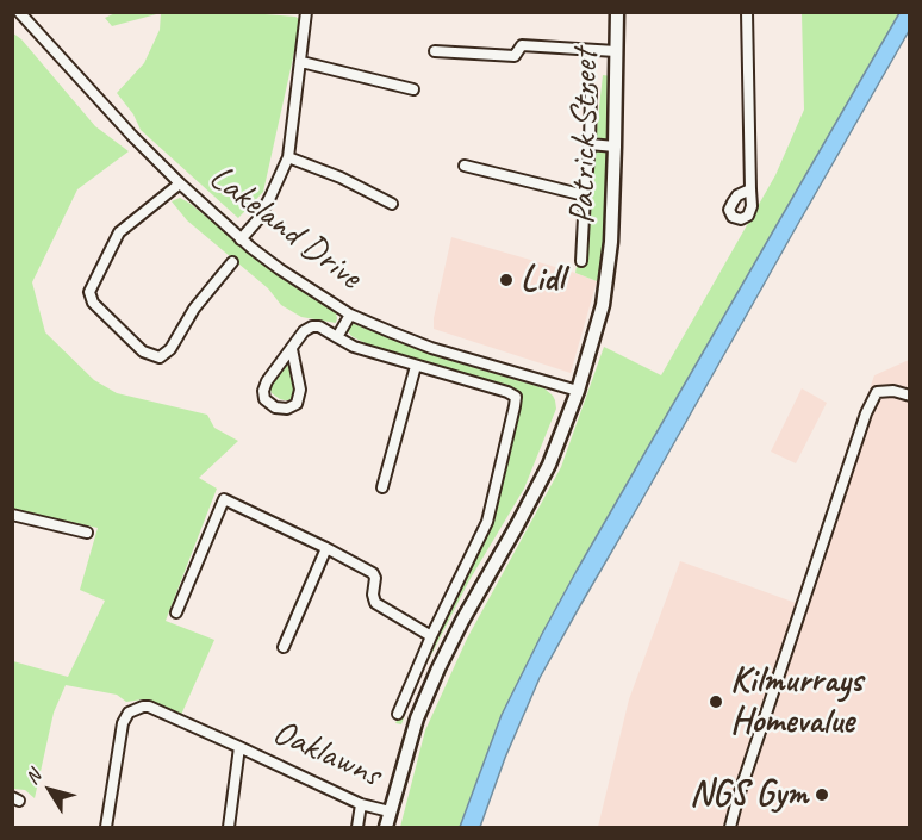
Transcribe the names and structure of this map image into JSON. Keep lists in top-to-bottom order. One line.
{"streets":{"main road":["Patrick Street"],"street":["Lakeland Drive","Oaklawns"]},"crossings":[["Patrick Street","Lakeland Drive"],["Patrick Street","Oaklawns"]],"places":["Lidl","Kilmurrays Homevalue","NGS Gym"],"north":"top left"}
